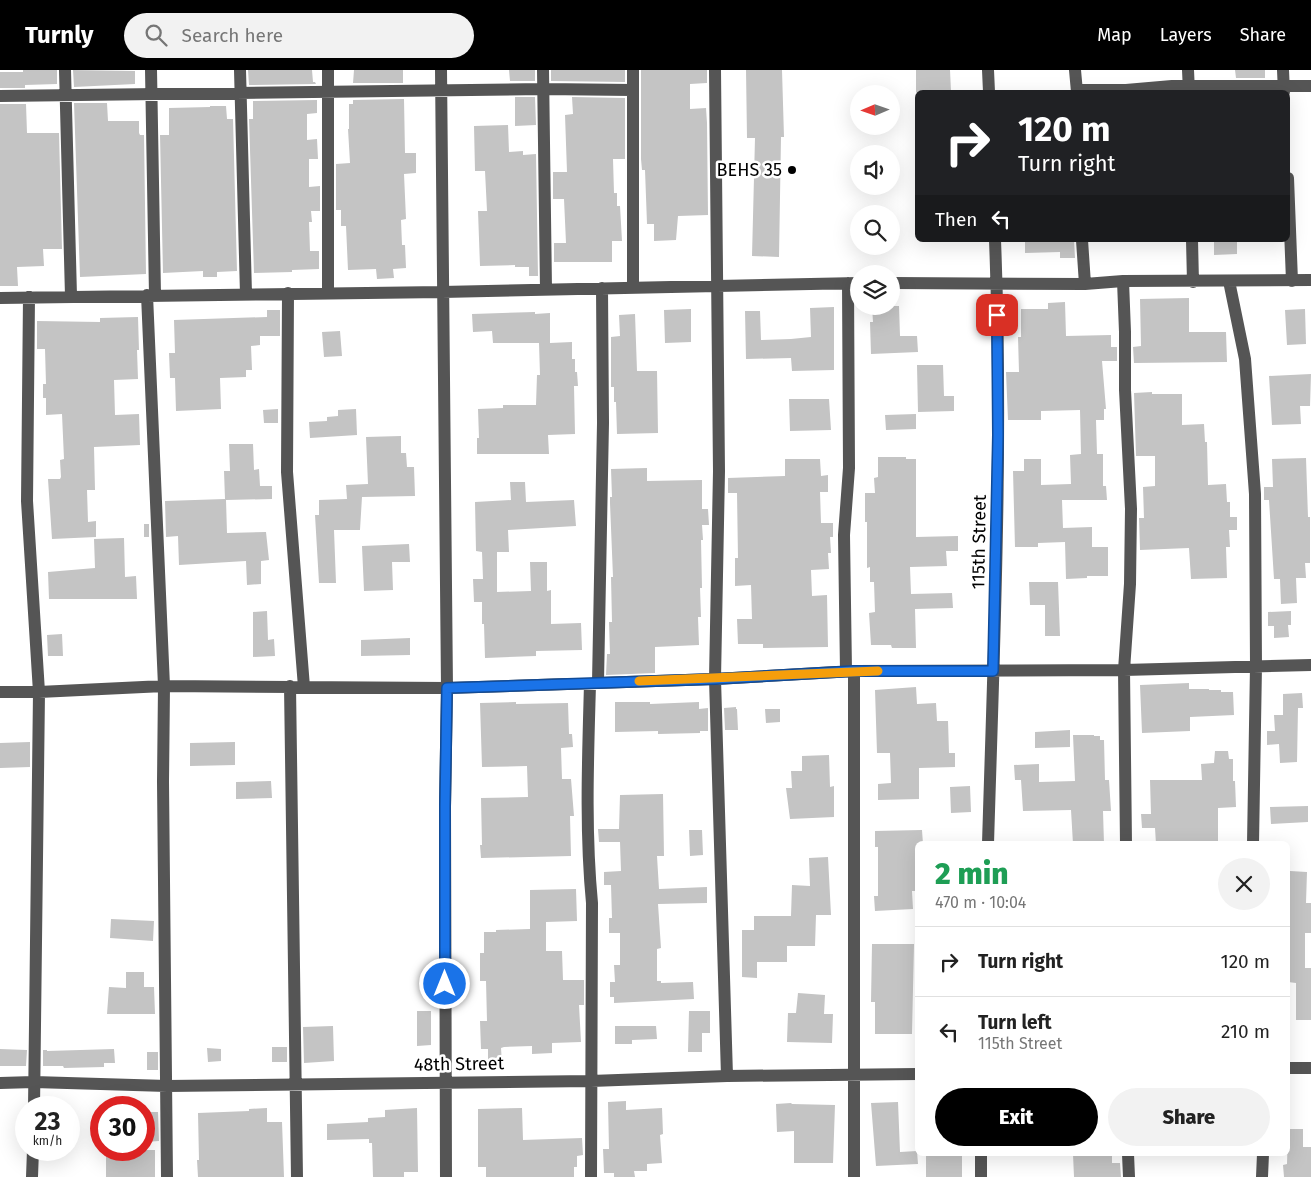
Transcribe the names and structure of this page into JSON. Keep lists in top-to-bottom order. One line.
{"streets":{"street":["115th Street","48th Street"]},"places":["BEHS 35"],"north":"left","page":{"header":"Turnly","search":"Search here","nav":["Map","Layers","Share"],"turn":["120 m","Turn right"],"then":"Then","heading":["2 min","470 m · 10:04"],"list":[{"name":"Turn right","value":"120 m"},{"name":"Turn left","note":"115th Street","value":"210 m"}],"buttons":["Exit","Share"],"speed":"23 km/h","limit":"30"}}
